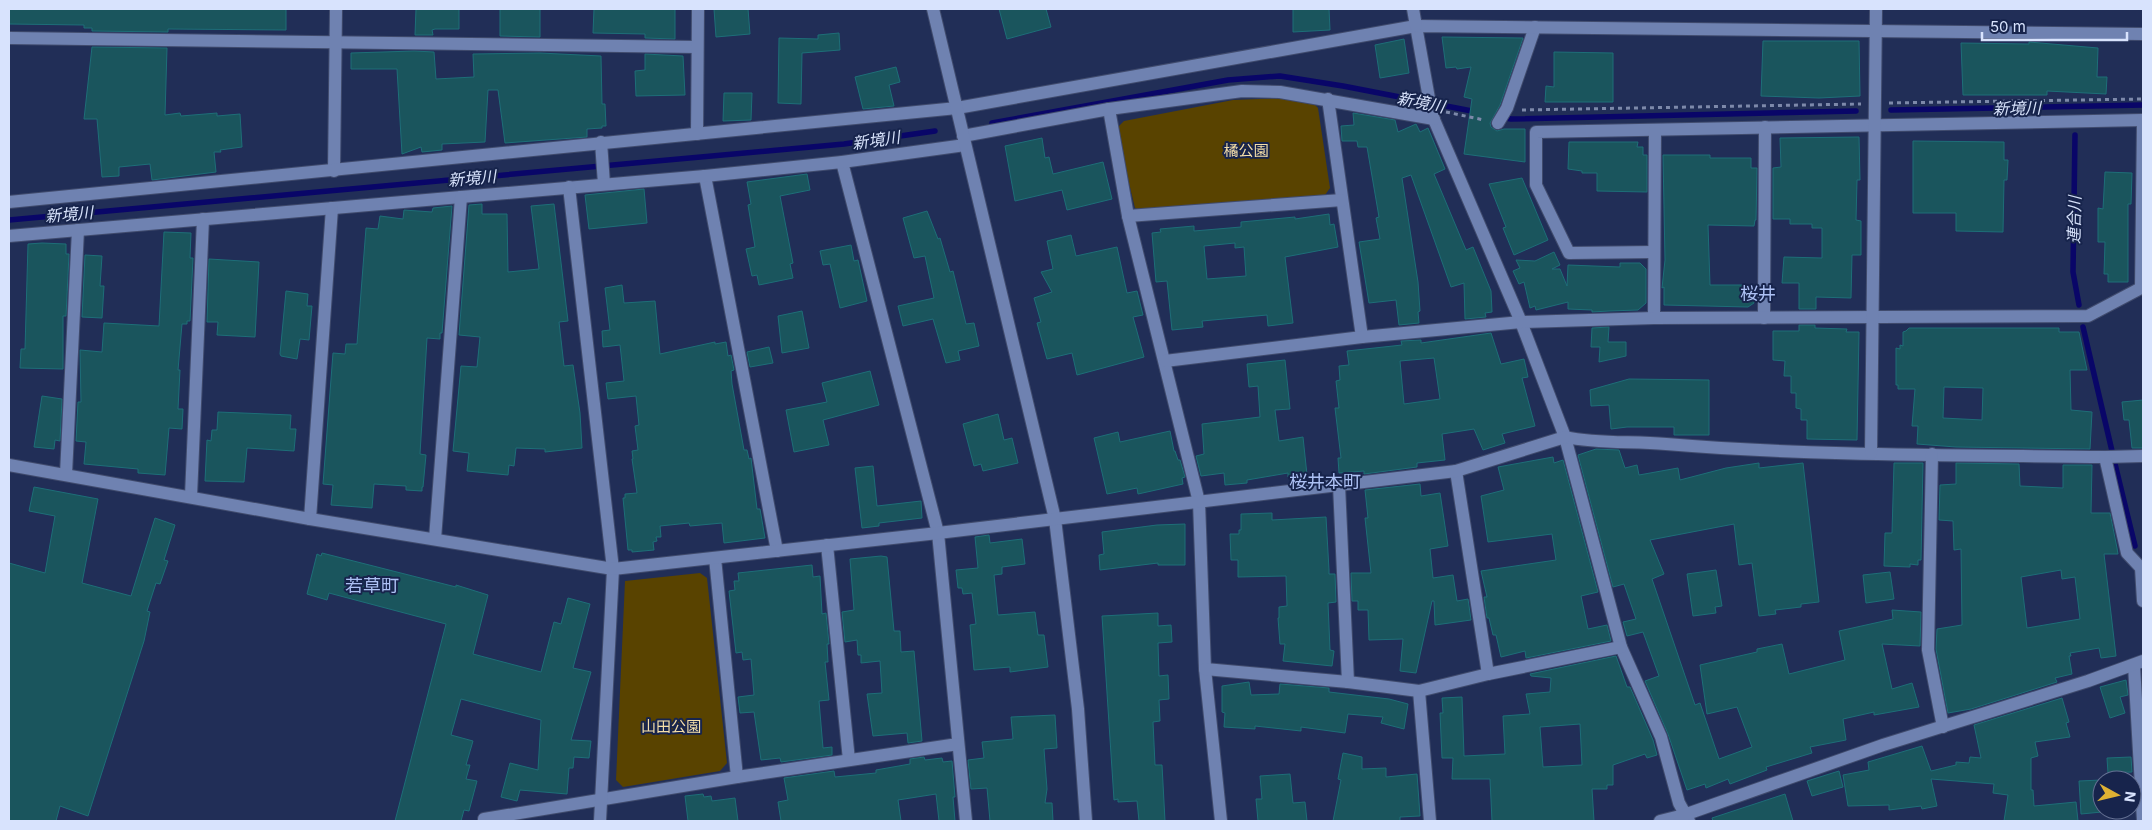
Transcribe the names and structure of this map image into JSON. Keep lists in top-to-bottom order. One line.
{"districts":["桜井","桜井本町","若草町"],"water":["新境川","連合川"],"parks":["橘公園","山田公園"],"scale_bar":"50 m","north":"right"}
